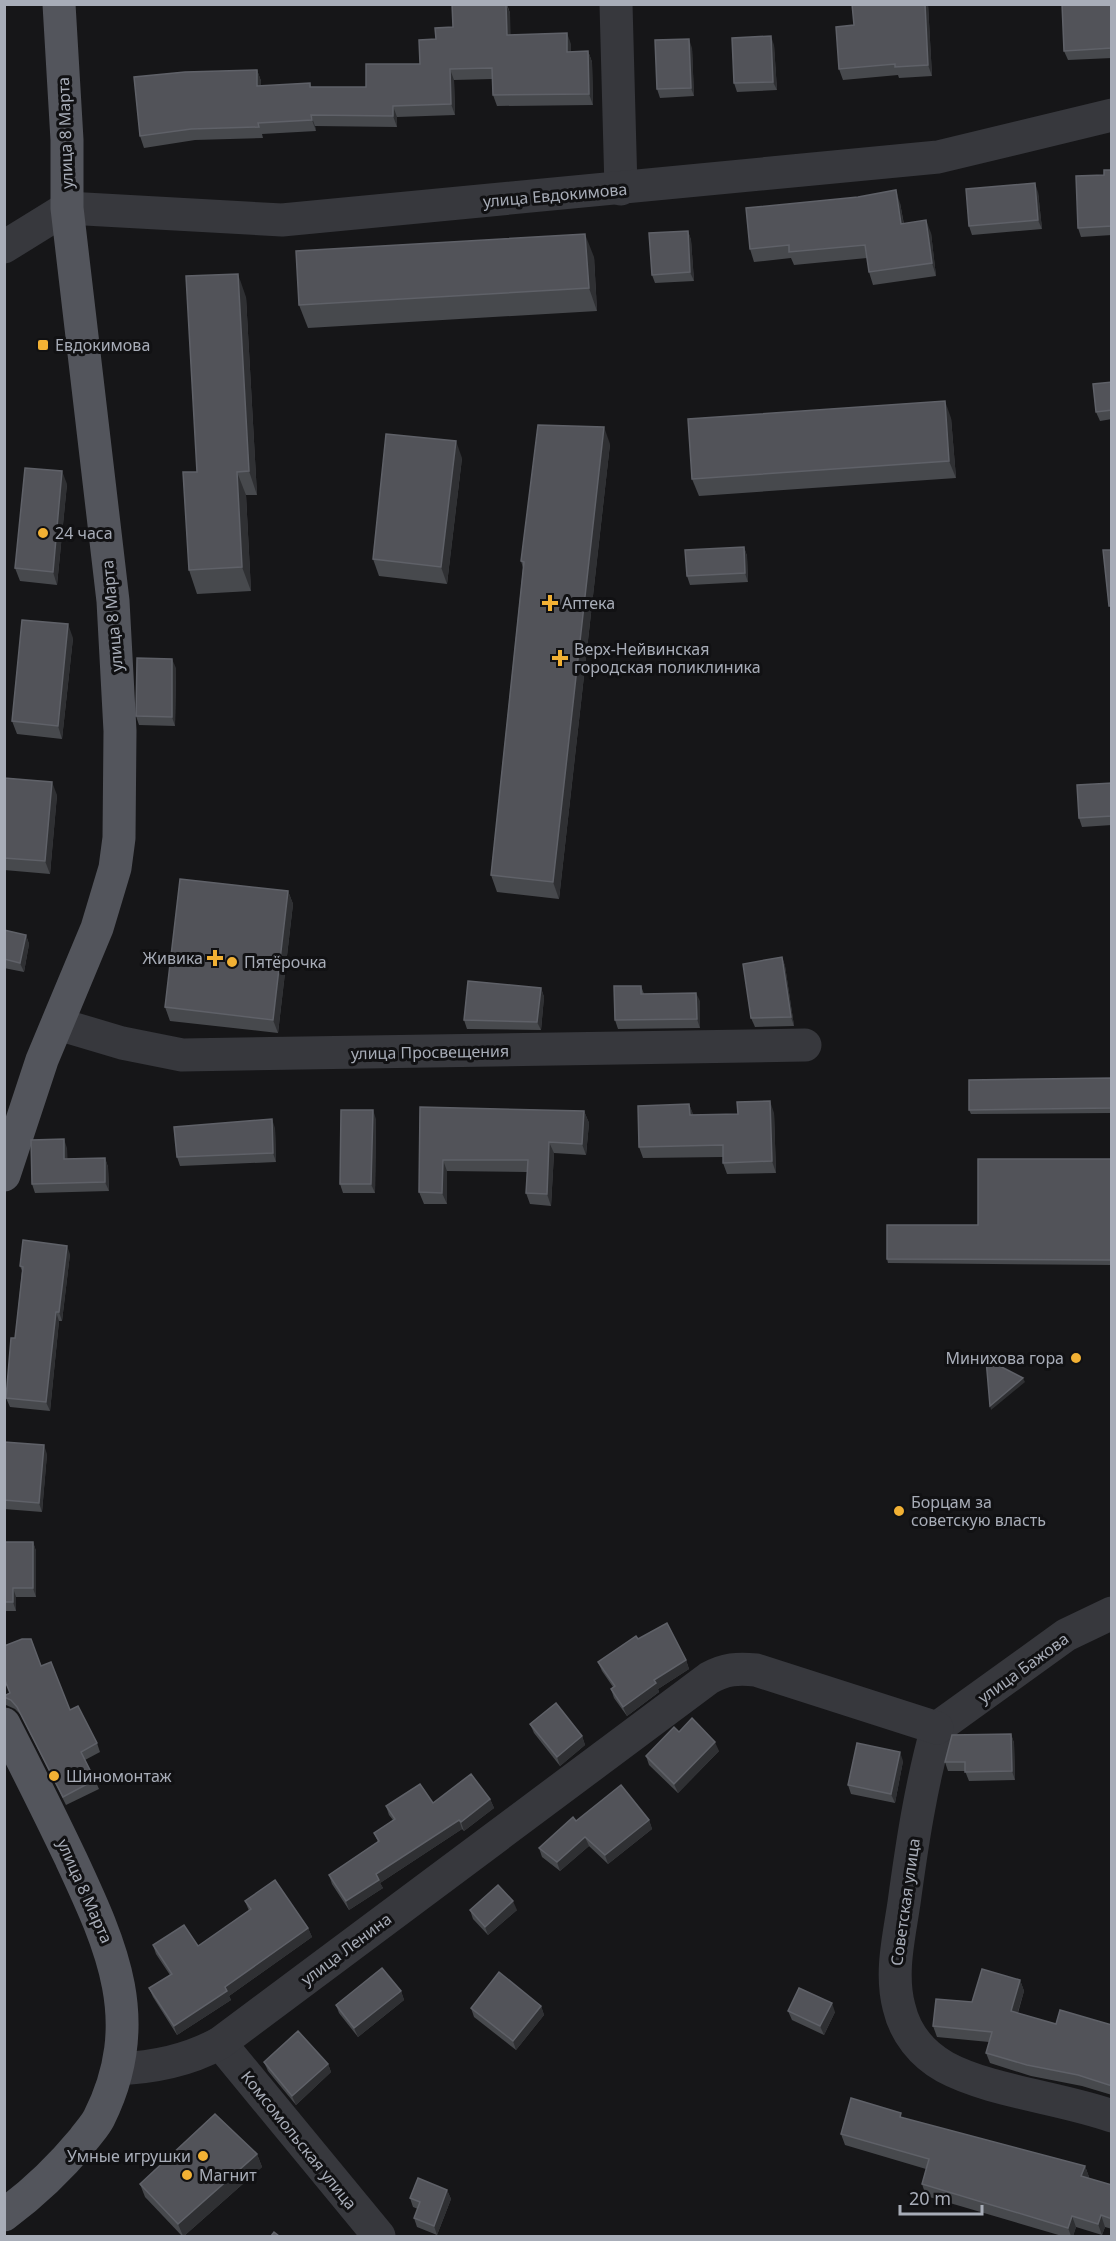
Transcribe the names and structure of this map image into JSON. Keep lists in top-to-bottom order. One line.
{"streets":{"main road":["улица 8 Марта"],"street":["улица Евдокимова","улица Просвещения","улица Бажова","Советская улица","улица Ленина","Комсомольская улица"]},"crossings":[["улица 8 Марта","улица Евдокимова"],["улица 8 Марта","улица Просвещения"],["улица 8 Марта","улица Ленина"],["улица Бажова","Советская улица"],["улица Бажова","улица Ленина"],["Советская улица","улица Ленина"],["улица Ленина","Комсомольская улица"]],"places":{"transit":["Евдокимова"],"other":["24 часа","Пятёрочка","Минихова гора","Борцам за советскую власть","Шиномонтаж","Умные игрушки","Магнит"],"health":["Аптека","Верх-Нейвинская городская поликлиника","Живика"]},"scale_bar":"20 m"}
